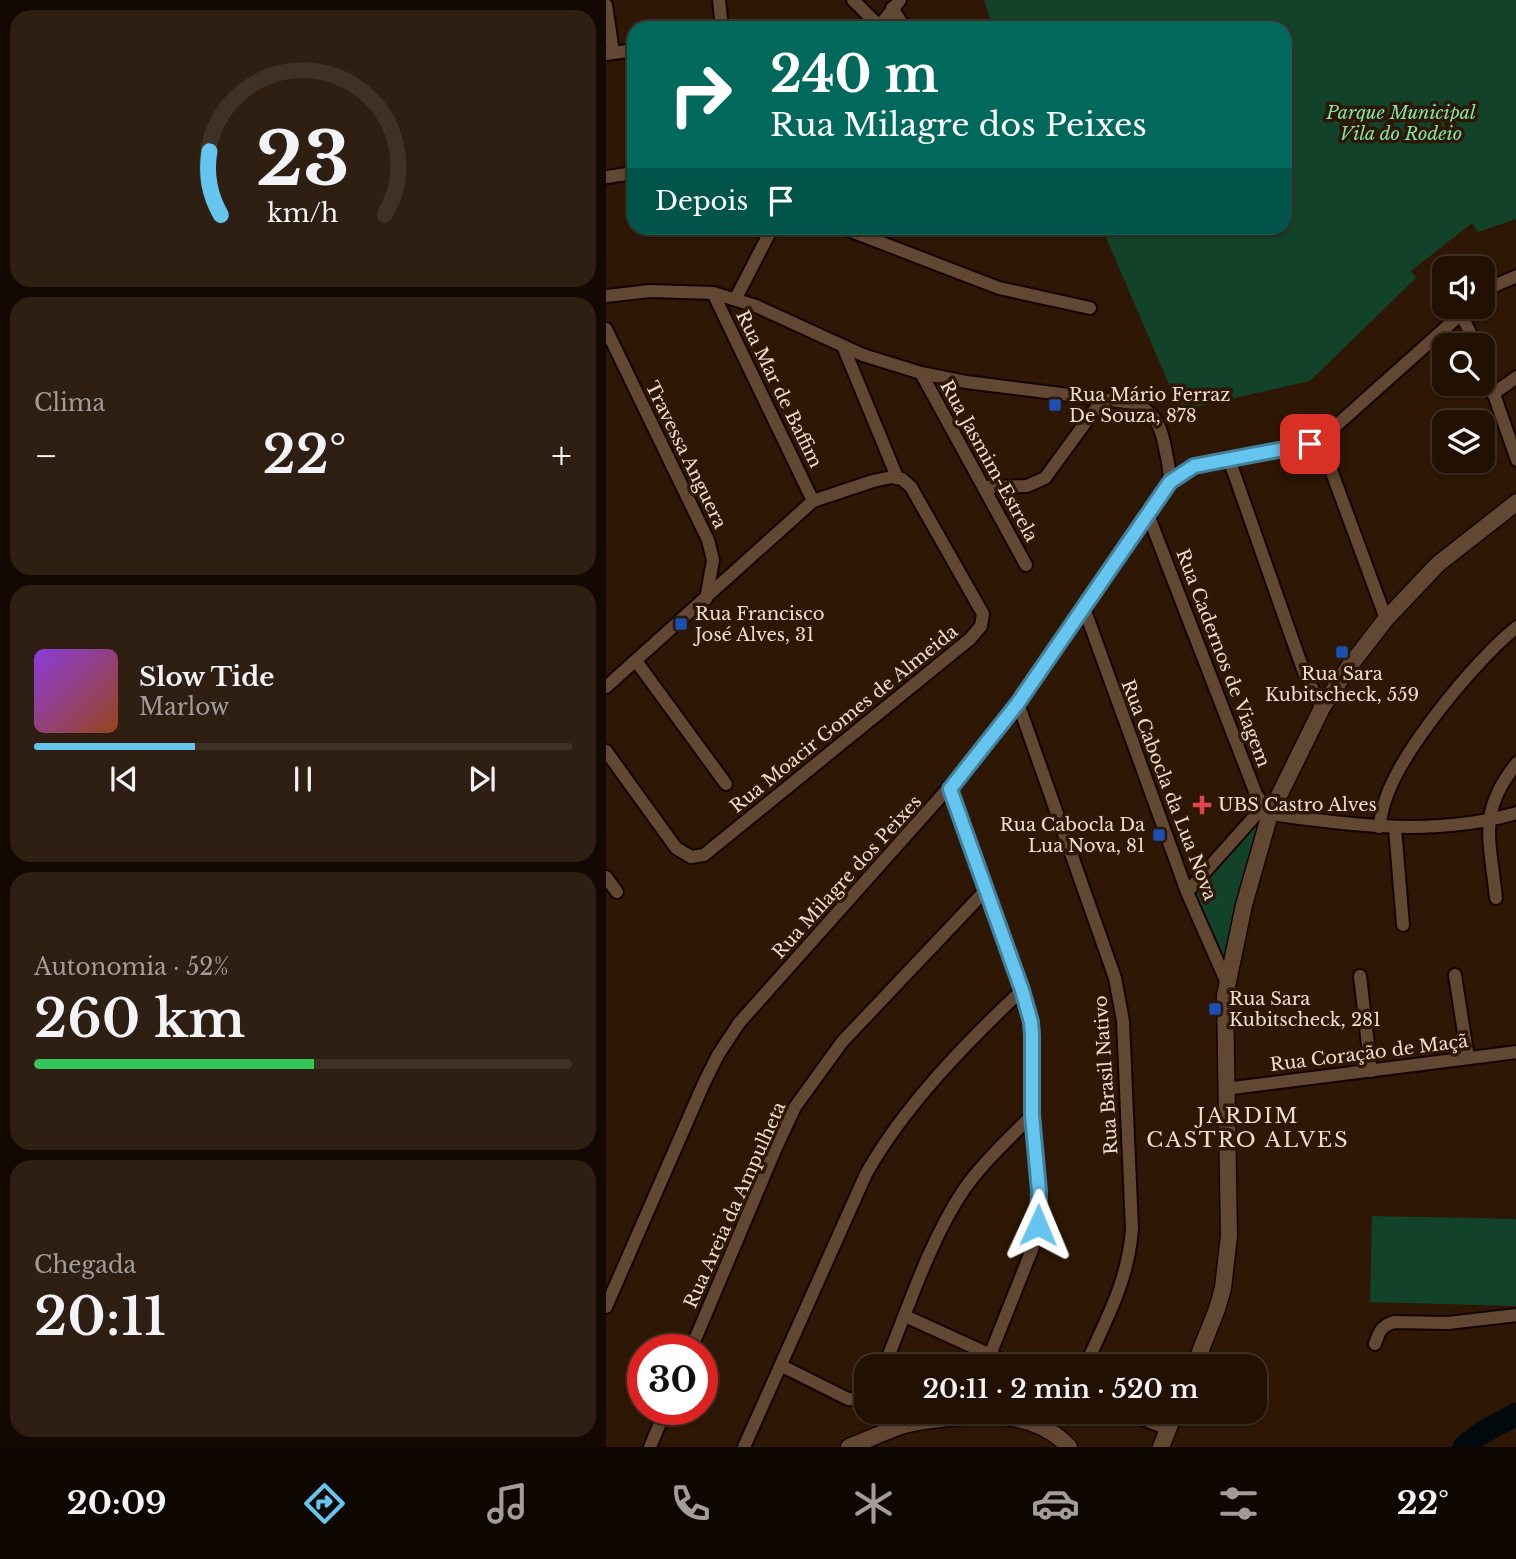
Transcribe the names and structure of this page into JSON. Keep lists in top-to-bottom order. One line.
{"streets":{"street":["Rua Mar de Baffim","Travessa Anguera","Rua Jasmim-Estrela","Rua Cadernos de Viagem","Rua Moacir Gomes de Almeida","Rua Cabocla da Lua Nova","Rua Milagre dos Peixes","Rua Coração de Maçã","Rua Brasil Nativo","Rua Areia da Ampulheta"]},"crossings":[["Rua Cadernos de Viagem","Rua Milagre dos Peixes"],["Rua Cabocla da Lua Nova","Rua Milagre dos Peixes"],["Rua Milagre dos Peixes","Rua Brasil Nativo"]],"districts":["JARDIM CASTRO ALVES"],"parks":["Parque Municipal Vila do Rodeio"],"places":{"transit":["Rua Mário Ferraz De Souza, 878","Rua Francisco José Alves, 31","Rua Sara Kubitscheck, 559","Rua Cabocla Da Lua Nova, 81","Rua Sara Kubitscheck, 281"],"health":["UBS Castro Alves"]},"page":{"turn":["240 m","Rua Milagre dos Peixes"],"then":"Depois","tile":["Clima",["Autonomia · 52%","260 km"],["Chegada","20:11"]],"heat":["−","22°","+"],"song":["Slow Tide","Marlow"],"limit":"30","trip":"20:11 · 2 min · 520 m","tabs":["20:09","22°"],"gauge":["23","km/h"]}}
